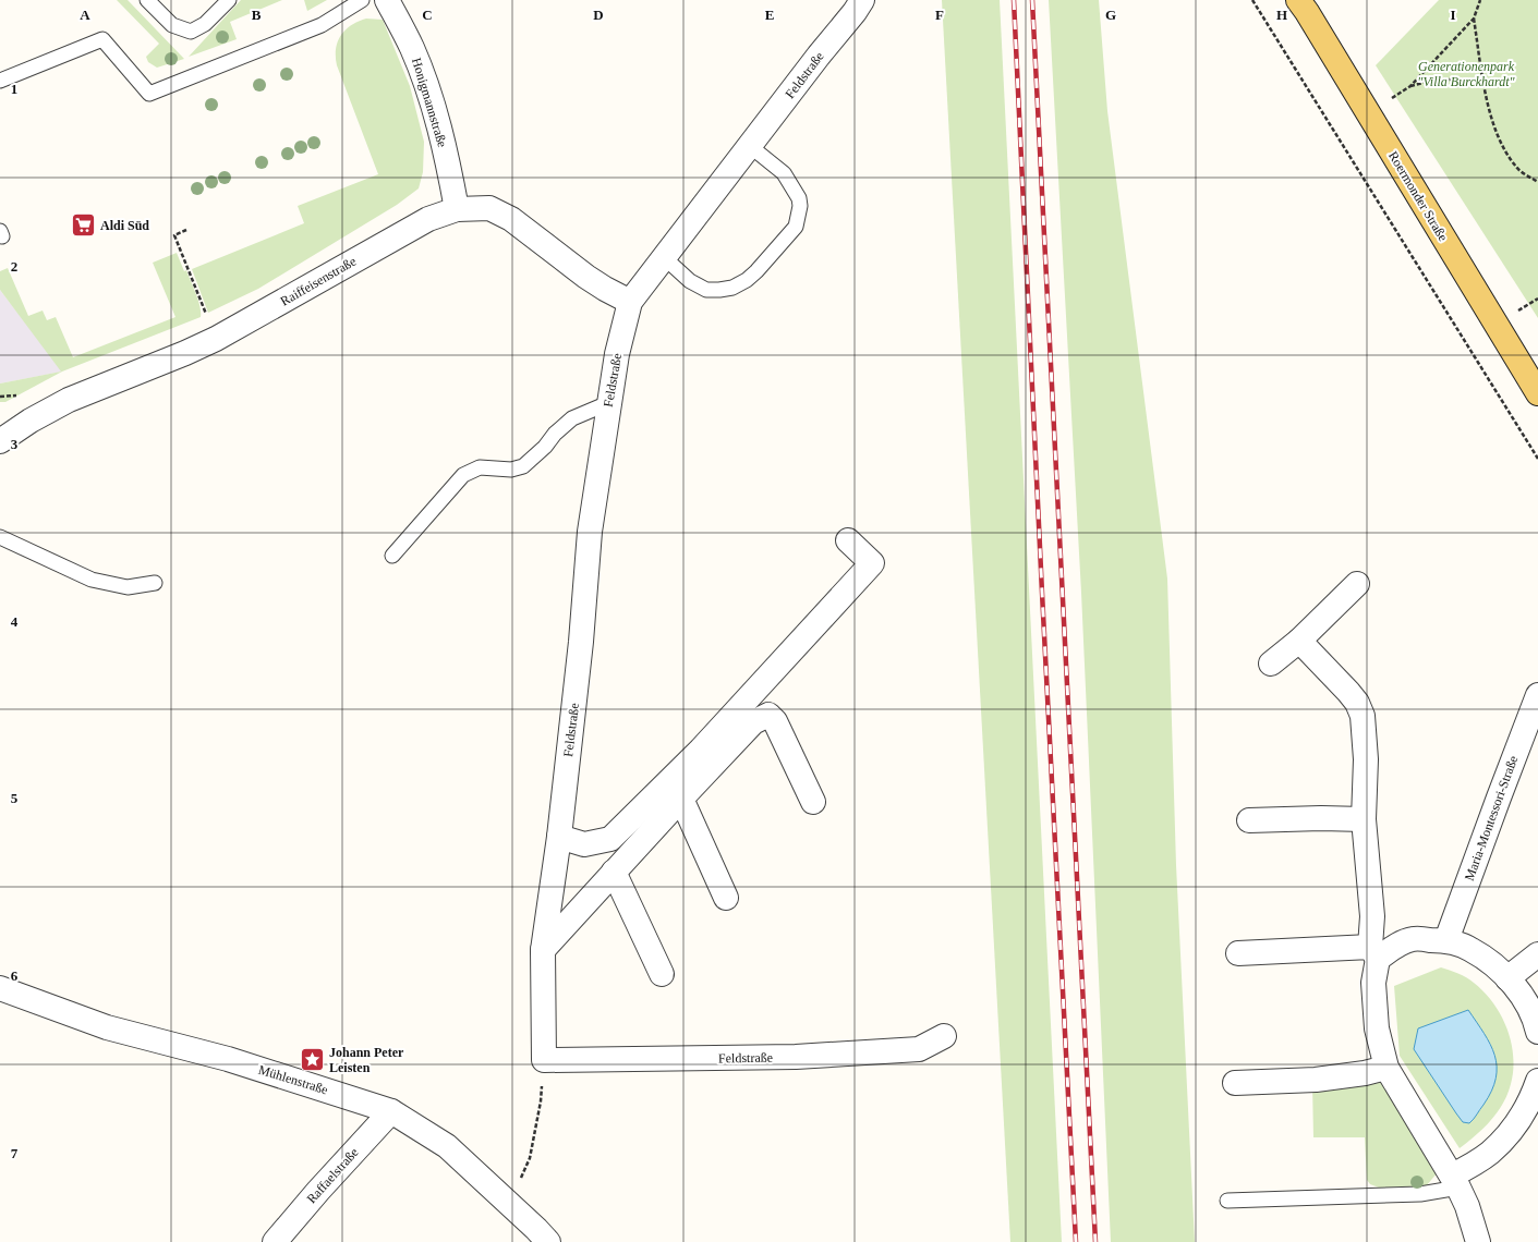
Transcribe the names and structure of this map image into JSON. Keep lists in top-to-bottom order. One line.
{"streets":{"main road":["Roermonder Straße"],"street":["Feldstraße","Honigmannstraße","Raiffeisenstraße","Maria-Montessori-Straße","Mühlenstraße","Raffaelstraße"]},"crossings":[["Feldstraße","Raiffeisenstraße"],["Honigmannstraße","Raiffeisenstraße"],["Mühlenstraße","Raffaelstraße"]],"parks":["Generationenpark \"Villa Burckhardt\""],"places":{"supermarket":["Aldi Süd"],"place":["Johann Peter Leisten"]},"grid":{"columns":["A","B","C","D","E","F","G","H","I"],"rows":["1","2","3","4","5","6","7"]}}
